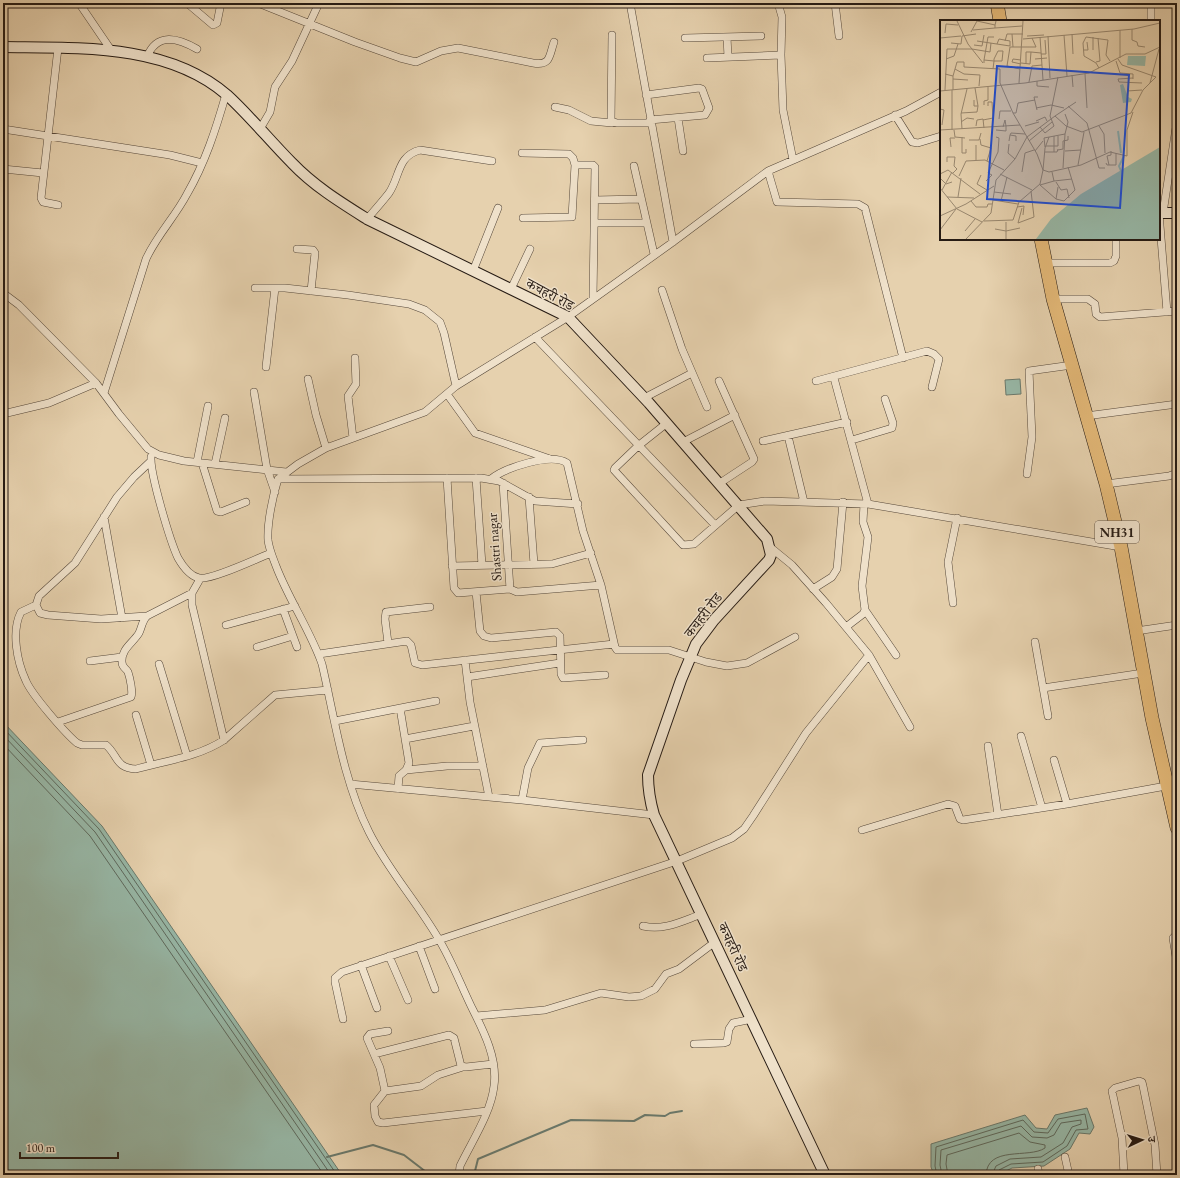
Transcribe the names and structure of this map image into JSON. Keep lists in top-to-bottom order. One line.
{"streets":{"highway":["NH31"],"main road":["कचहरी रोड"],"street":["Shastri nagar"]},"scale_bar":"100 m","north":"right"}
